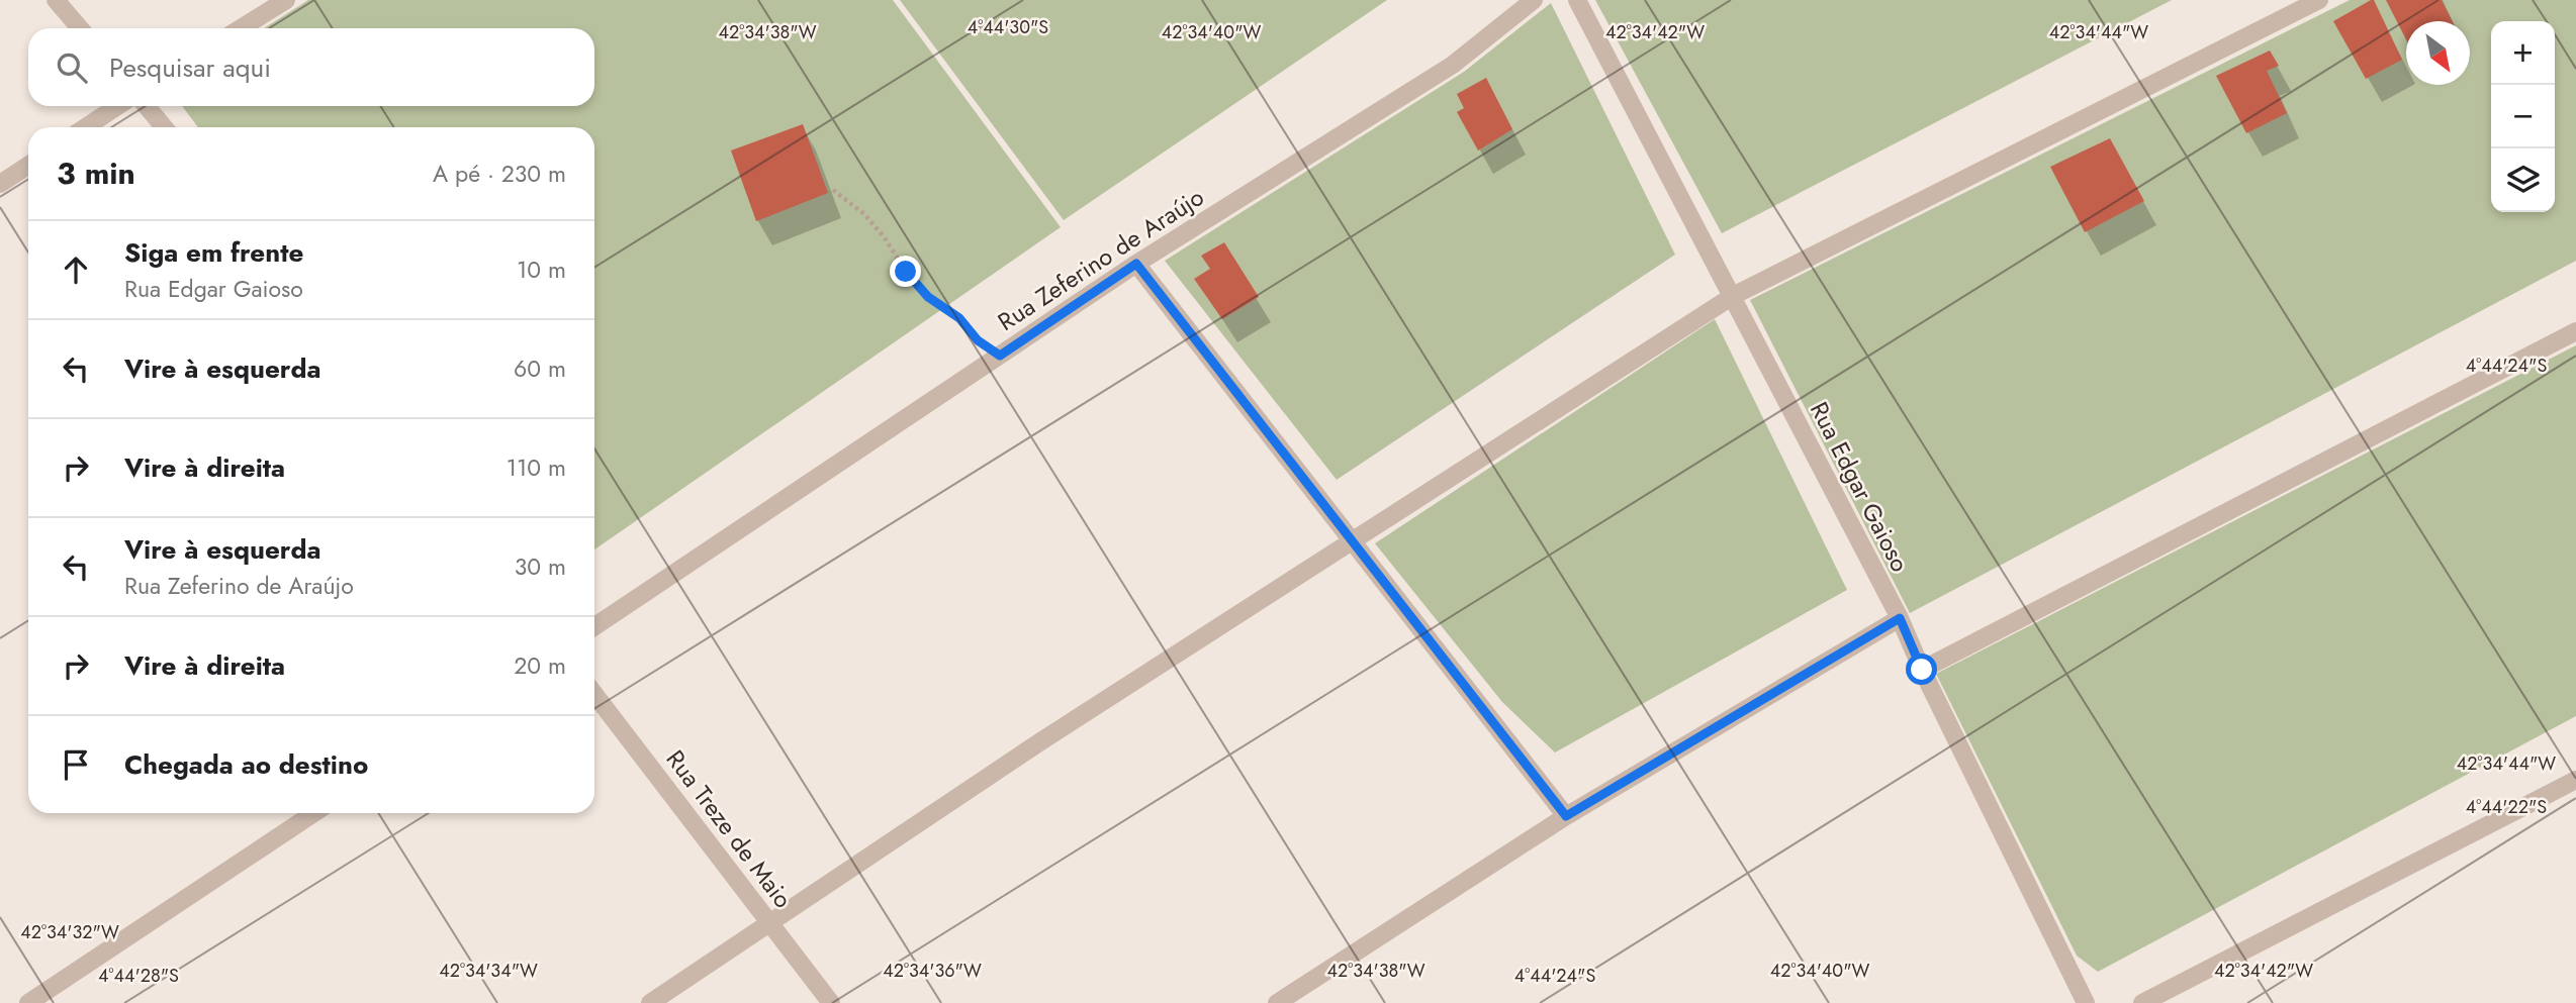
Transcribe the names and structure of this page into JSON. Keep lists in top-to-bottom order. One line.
{"streets":{"street":["Rua Zeferino de Araújo","Rua Edgar Gaioso","Rua Treze de Maio"]},"north":"bottom right","page":{"map_buttons":["+","−"],"search":"Pesquisar aqui","heading":["3 min","A pé · 230 m"],"list":[["Siga em frente","Rua Edgar Gaioso","10 m"],["Vire à esquerda","60 m"],["Vire à direita","110 m"],["Vire à esquerda","Rua Zeferino de Araújo","30 m"],["Vire à direita","20 m"],"Chegada ao destino"]},"coordinates":["4°44'30\"S","42°34'38\"W","42°34'40\"W","42°34'42\"W","42°34'44\"W","4°44'24\"S","4°44'22\"S","42°34'32\"W","42°34'34\"W","42°34'36\"W","4°44'28\"S"]}
